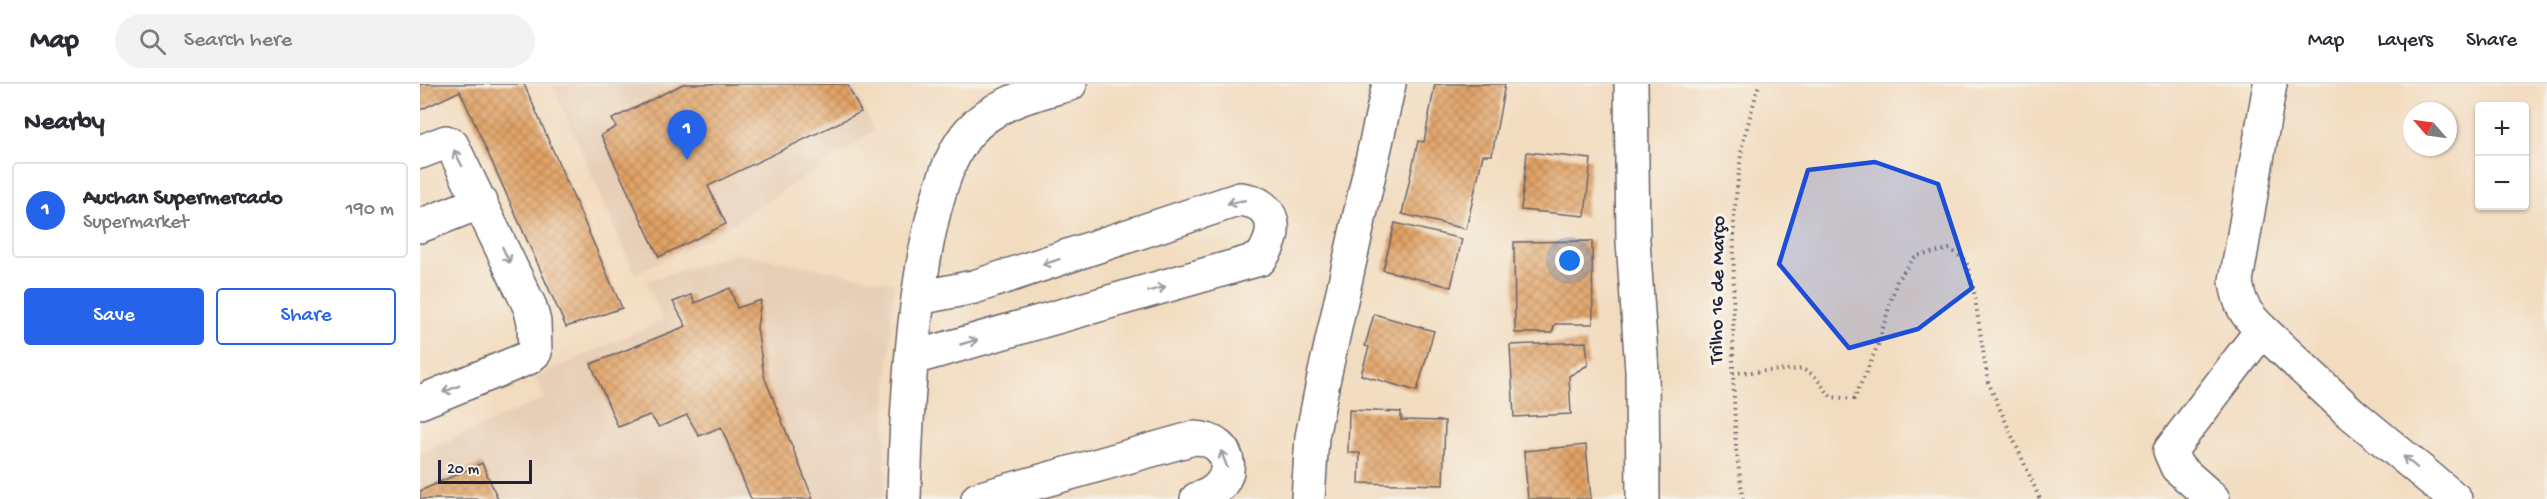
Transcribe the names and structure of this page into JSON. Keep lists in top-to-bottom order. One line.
{"streets":{"path":["Trilho 16 de Março"]},"scale_bar":"20 m","north":"top left","page":{"header":"Map","search":"Search here","nav":["Map","Layers","Share"],"heading":"Nearby","map_buttons":["+","−"],"pins":"1","list":[{"mark":"1","name":"Auchan Supermercado","note":"Supermarket","value":"190 m"}],"buttons":["Save","Share"],"scale":"20 m"}}
